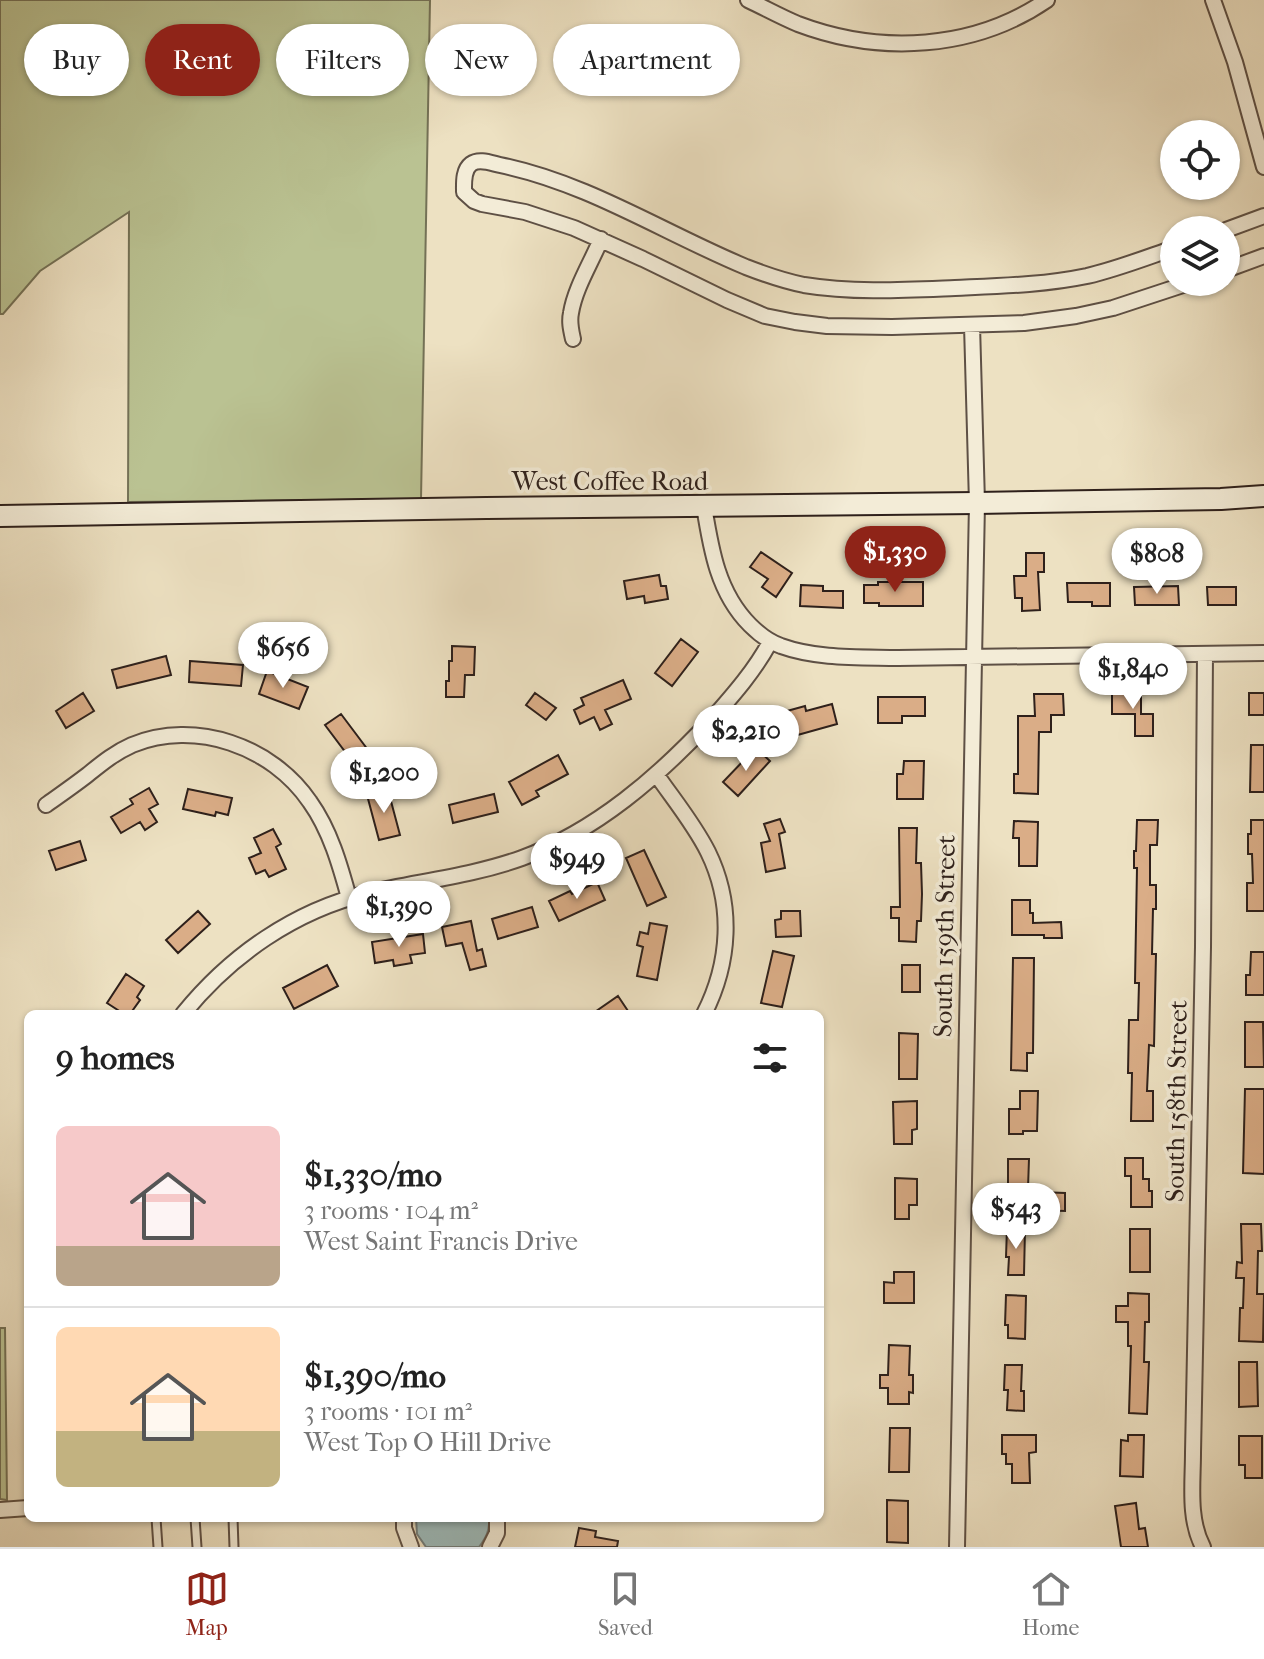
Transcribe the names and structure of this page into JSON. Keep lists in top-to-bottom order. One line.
{"streets":{"street":["West Coffee Road","South 159th Street","South 158th Street"]},"crossings":[["West Coffee Road","South 159th Street"]],"page":{"chip":["Buy","Rent","Filters","New","Apartment"],"price":["$1,330","$808","$656","$1,840","$2,210","$1,200","$949","$1,390","$543"],"heading":"9 homes","list":[{"name":"$1,330/mo","note":"3 rooms · 104 m² · West Saint Francis Drive"},{"name":"$1,390/mo","note":"3 rooms · 101 m² · West Top O Hill Drive"}],"tabs":["Map","Saved","Home"]}}
